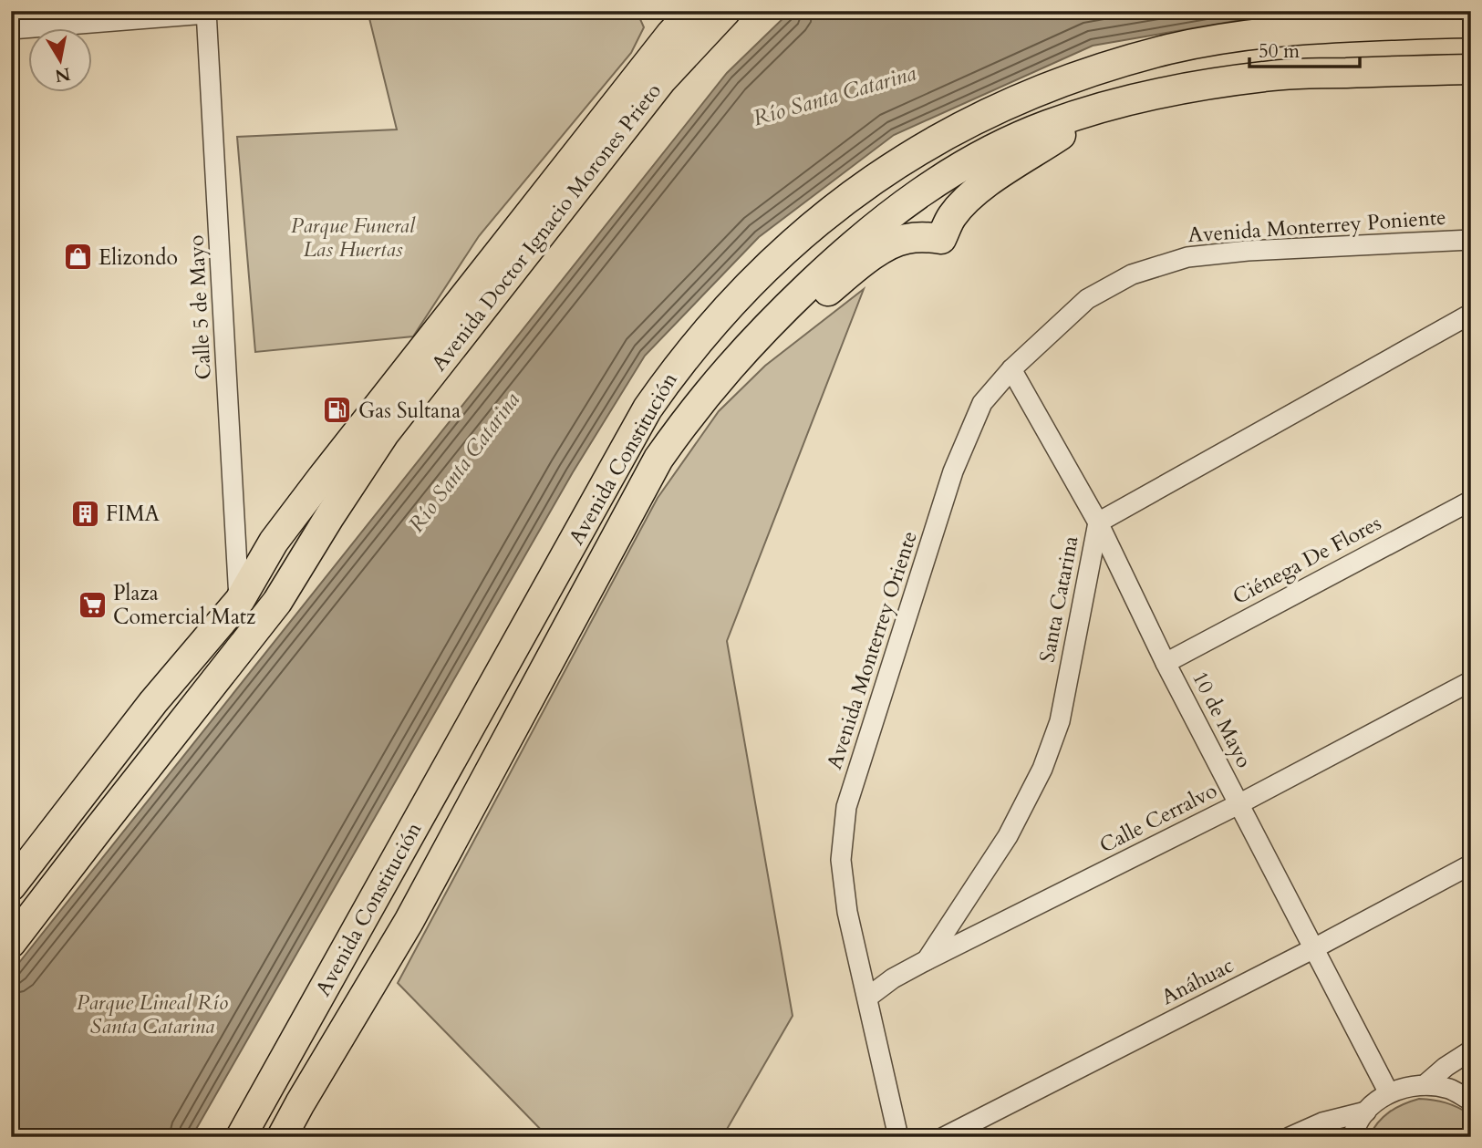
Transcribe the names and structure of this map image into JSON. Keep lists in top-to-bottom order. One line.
{"streets":{"highway":["Avenida Doctor Ignacio Morones Prieto","Avenida Constitución"],"street":["Avenida Monterrey Poniente","Calle 5 de Mayo","Ciénega De Flores","Santa Catarina","Avenida Monterrey Oriente","10 de Mayo","Calle Cerralvo","Anáhuac"]},"crossings":[["Avenida Monterrey Poniente","Avenida Monterrey Oriente"],["Avenida Monterrey Poniente","10 de Mayo"],["Avenida Doctor Ignacio Morones Prieto","Calle 5 de Mayo"],["Ciénega De Flores","10 de Mayo"],["Santa Catarina","10 de Mayo"],["Santa Catarina","Calle Cerralvo"],["Avenida Monterrey Oriente","10 de Mayo"],["Avenida Monterrey Oriente","Calle Cerralvo"],["10 de Mayo","Calle Cerralvo"],["10 de Mayo","Anáhuac"]],"water":["Río Santa Catarina"],"parks":["Parque Funeral Las Huertas","Parque Lineal Río Santa Catarina"],"places":{"shop":["Elizondo"],"fuel station":["Gas Sultana"],"building":["FIMA"],"supermarket":["Plaza Comercial Matz"]},"scale_bar":"50 m","north":"bottom"}
